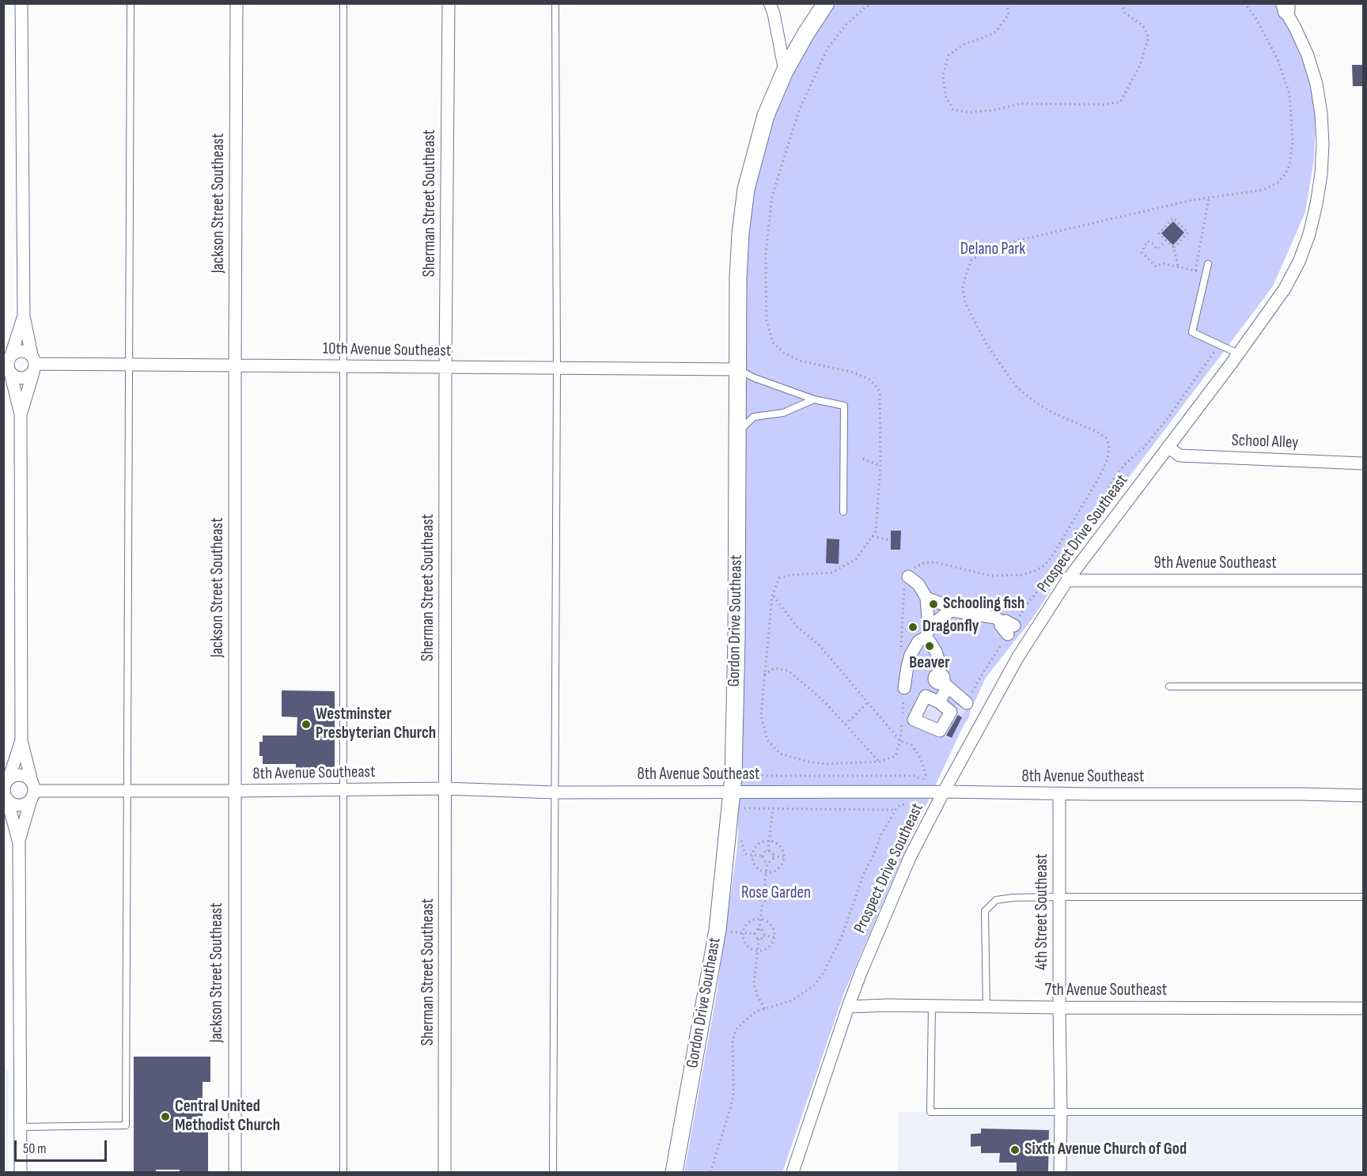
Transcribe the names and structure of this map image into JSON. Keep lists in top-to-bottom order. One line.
{"streets":{"street":["Jackson Street Southeast","Sherman Street Southeast","10th Avenue Southeast","School Alley","Prospect Drive Southeast","9th Avenue Southeast","Gordon Drive Southeast","8th Avenue Southeast","4th Street Southeast","7th Avenue Southeast"]},"crossings":[["Jackson Street Southeast","10th Avenue Southeast"],["Jackson Street Southeast","8th Avenue Southeast"],["Sherman Street Southeast","10th Avenue Southeast"],["Sherman Street Southeast","8th Avenue Southeast"],["10th Avenue Southeast","Gordon Drive Southeast"],["School Alley","Prospect Drive Southeast"],["Prospect Drive Southeast","9th Avenue Southeast"],["Prospect Drive Southeast","8th Avenue Southeast"],["Prospect Drive Southeast","7th Avenue Southeast"],["Gordon Drive Southeast","8th Avenue Southeast"],["8th Avenue Southeast","4th Street Southeast"],["4th Street Southeast","7th Avenue Southeast"]],"parks":["Delano Park","Rose Garden"],"places":["Schooling fish","Dragonfly","Beaver","Westminster Presbyterian Church","Central United Methodist Church","Sixth Avenue Church of God"],"scale_bar":"50 m"}
